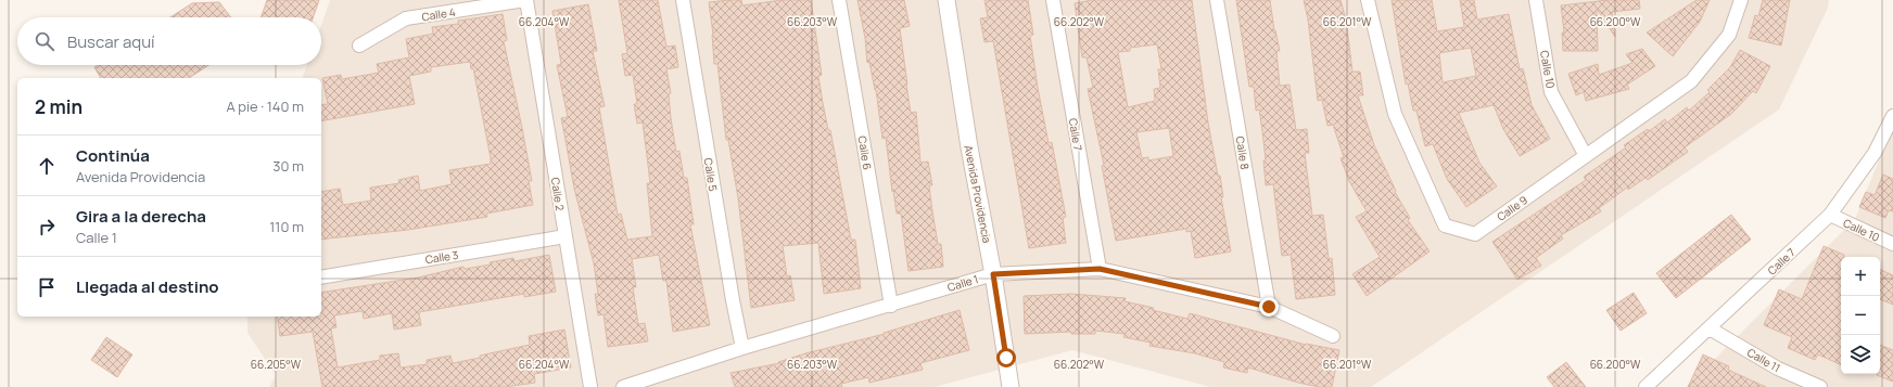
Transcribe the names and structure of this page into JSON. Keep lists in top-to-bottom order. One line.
{"streets":{"street":["Calle 4","Calle 10","Calle 7","Calle 6","Calle 8","Calle 5","Calle 2","Avenida Providencia","Calle 9","Calle 3","Calle 1","Calle 11"]},"crossings":[["Calle 4","Calle 2"],["Calle 10","Calle 7"],["Calle 10","Calle 9"],["Calle 7","Calle 1"],["Calle 7","Calle 11"],["Calle 6","Calle 1"],["Calle 8","Calle 1"],["Calle 5","Calle 1"],["Calle 2","Calle 3"],["Avenida Providencia","Calle 1"]],"page":{"search":"Buscar aquí","heading":["2 min","A pie · 140 m"],"list":[["Continúa","Avenida Providencia","30 m"],["Gira a la derecha","Calle 1","110 m"],"Llegada al destino"],"map_buttons":["+","−"]},"coordinates":["66.204°W","66.203°W","66.202°W","66.201°W","66.200°W","66.205°W"]}
